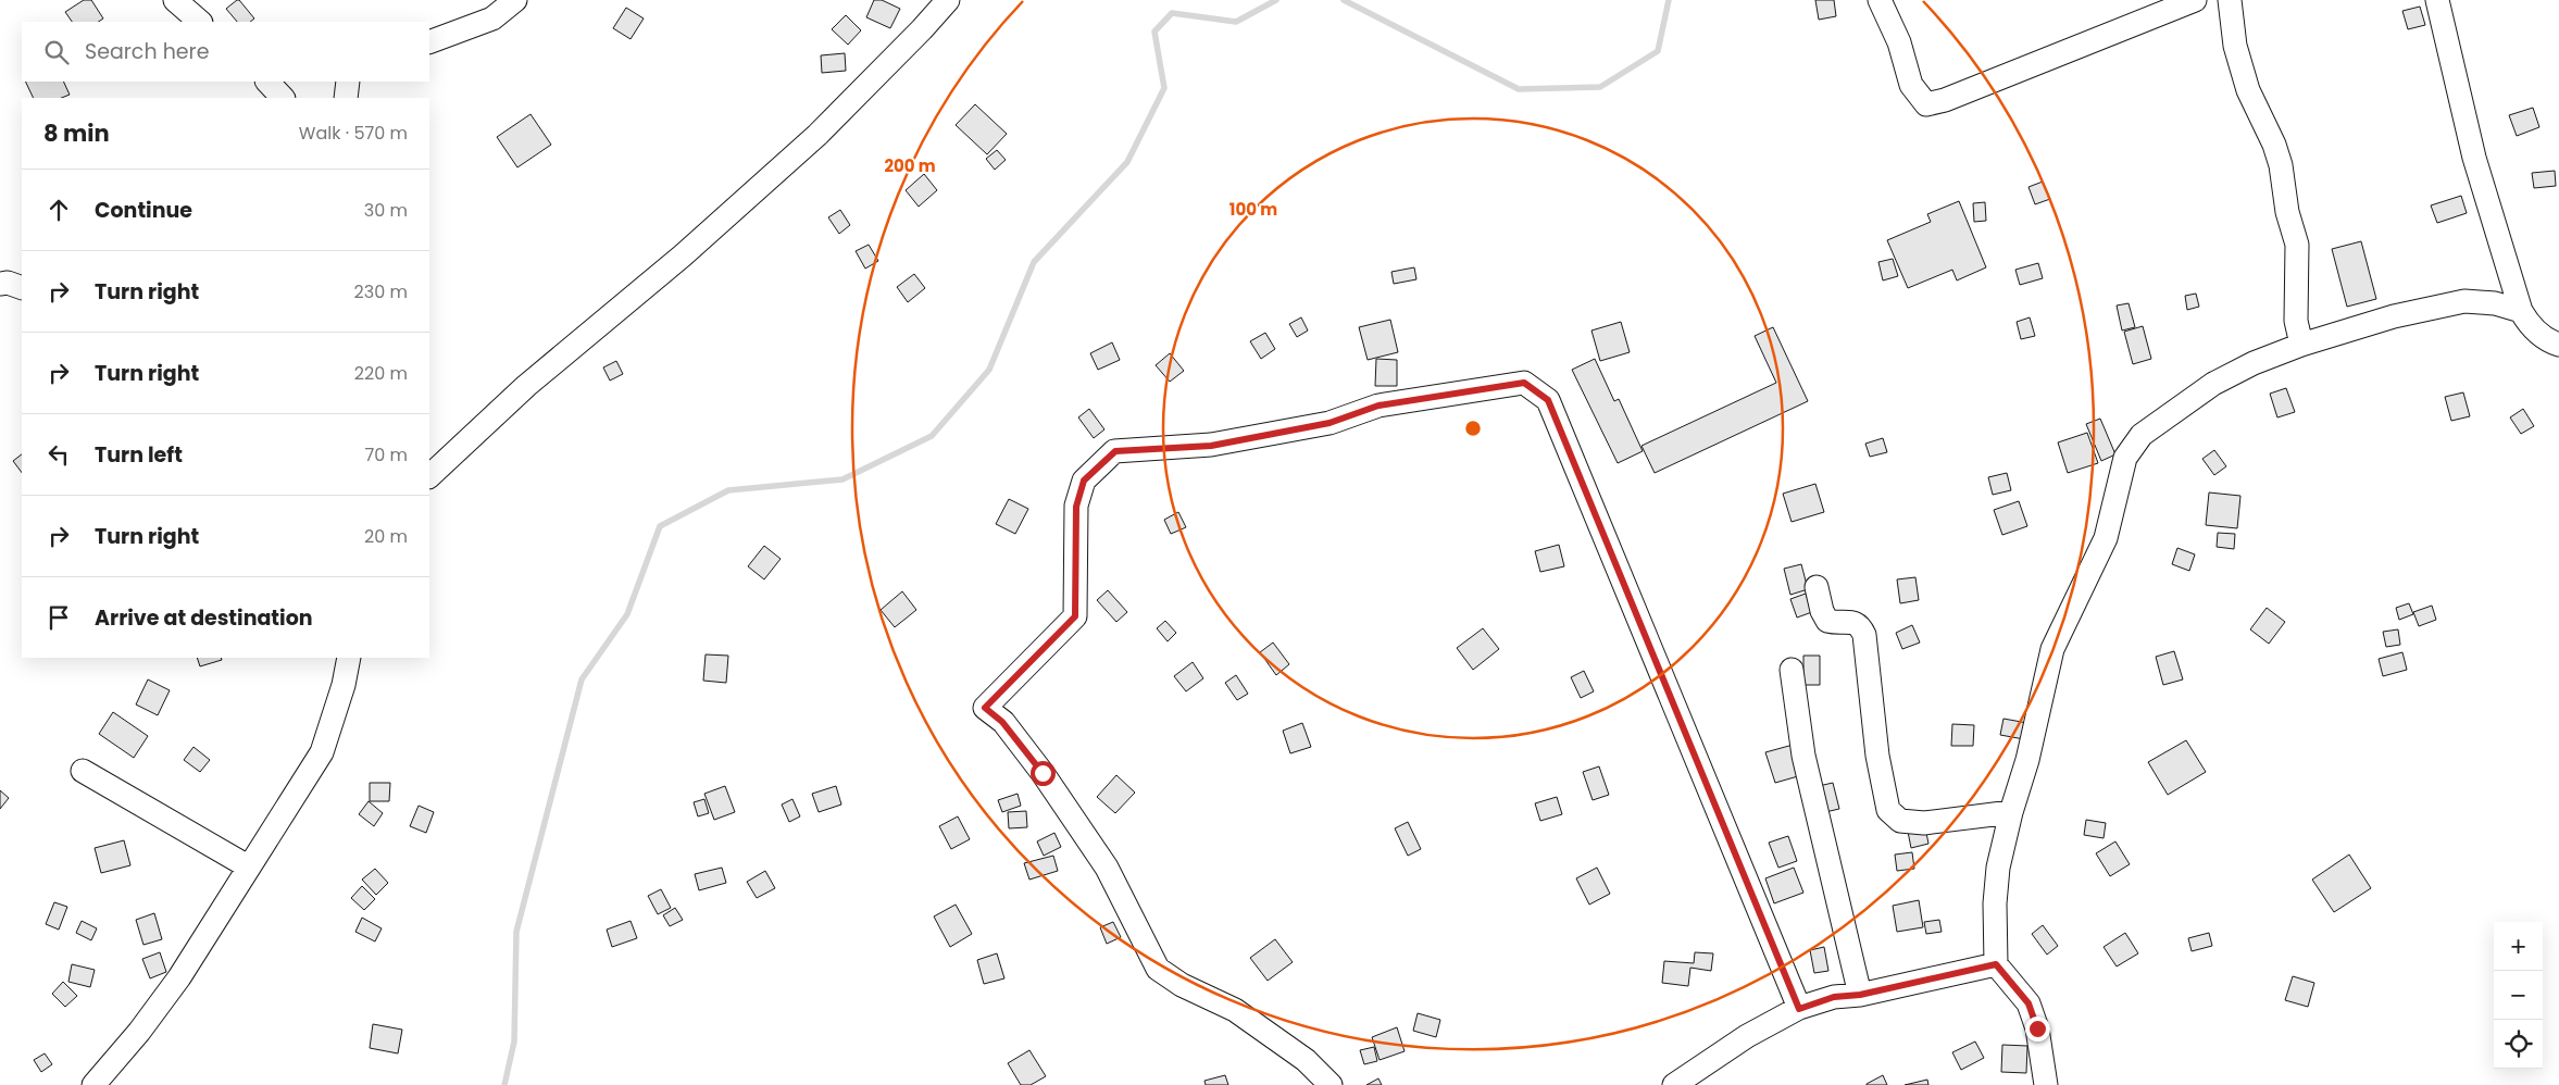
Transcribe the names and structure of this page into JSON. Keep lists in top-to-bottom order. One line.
{"page":{"search":"Search here","heading":["8 min","Walk · 570 m"],"list":[["Continue","30 m"],["Turn right","230 m"],["Turn right","220 m"],["Turn left","70 m"],["Turn right","20 m"],"Arrive at destination"],"map_buttons":["+","−"]},"rings":["200 m","100 m"]}
